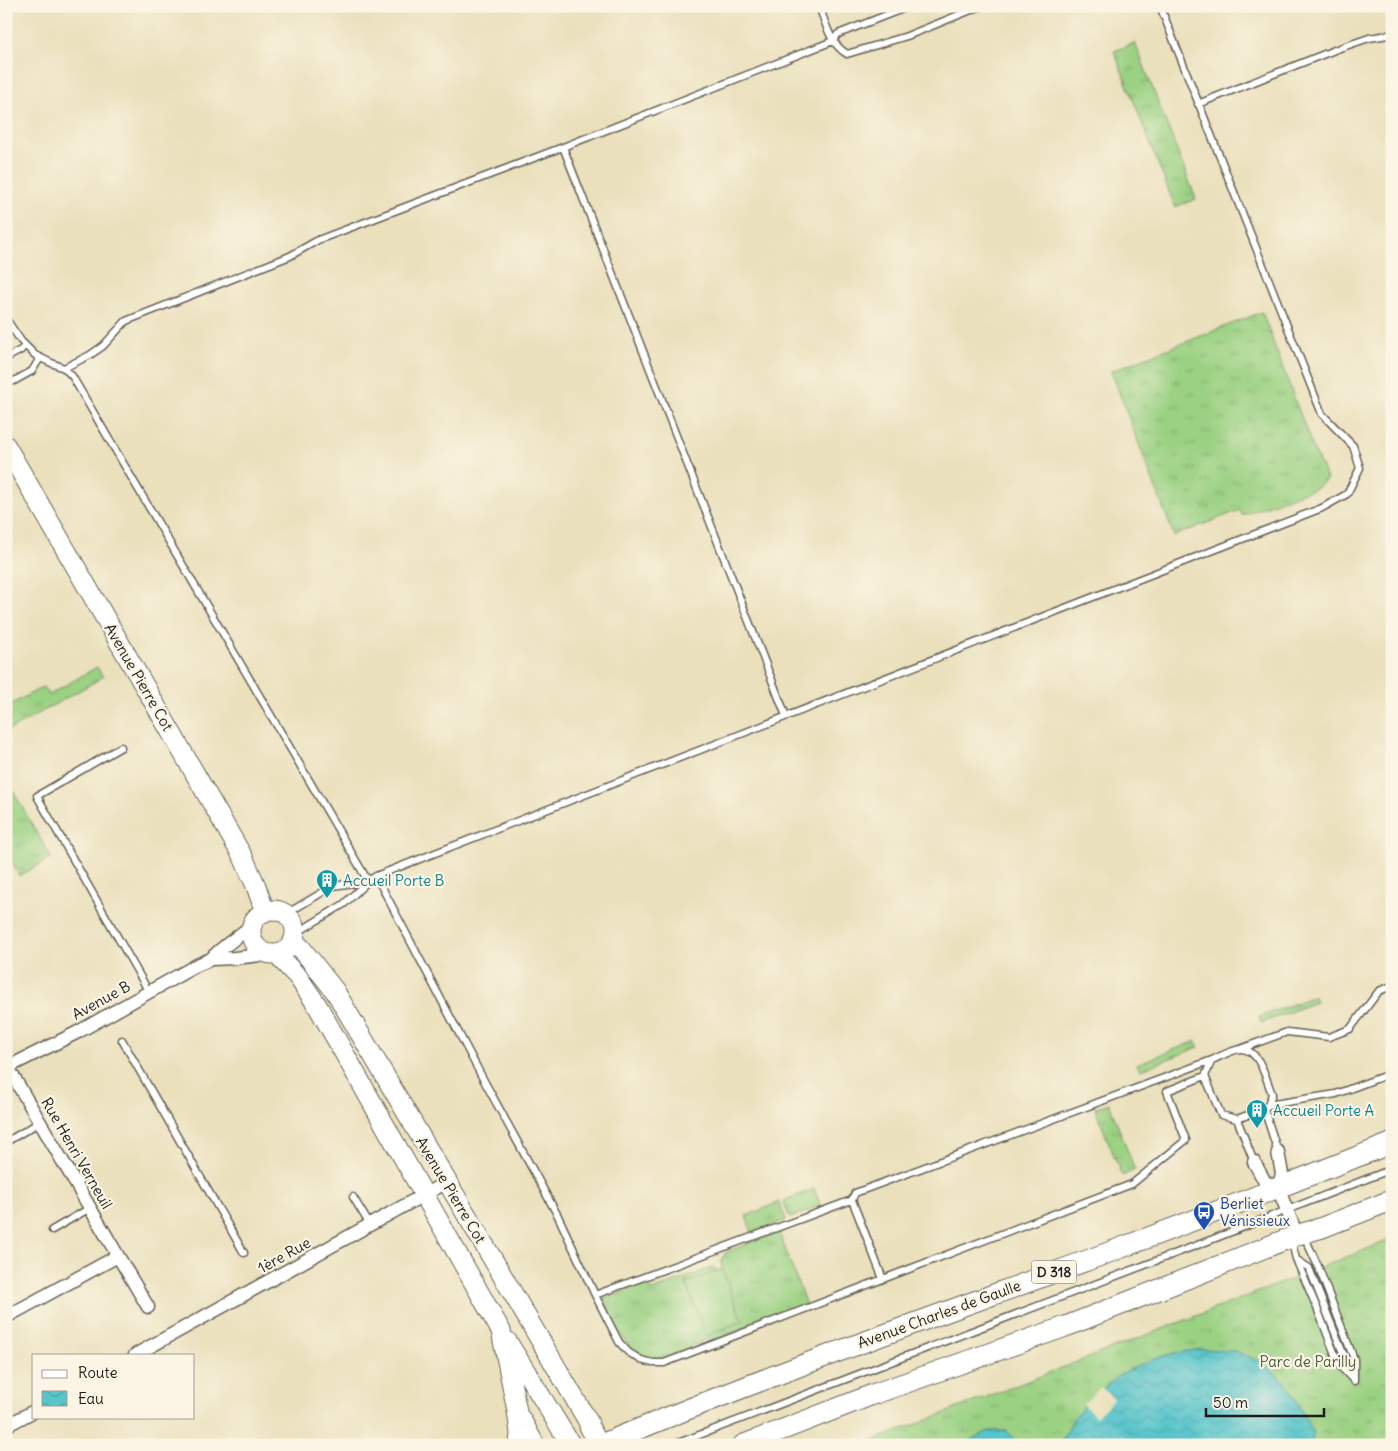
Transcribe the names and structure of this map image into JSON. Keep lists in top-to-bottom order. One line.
{"streets":{"main road":["D 318","Avenue Charles de Gaulle"],"street":["Avenue Pierre Cot","Avenue B","Rue Henri Verneuil","1ère Rue"]},"crossings":[["Avenue Pierre Cot","Avenue B"],["Avenue Pierre Cot","1ère Rue"],["Avenue Pierre Cot","Avenue Charles de Gaulle"],["Avenue B","Rue Henri Verneuil"]],"parks":["Parc de Parilly"],"places":{"building":["Accueil Porte B","Accueil Porte A"],"bus stop":["Berliet Vénissieux"]},"legend":["Route","Eau"],"scale_bar":"50 m"}
